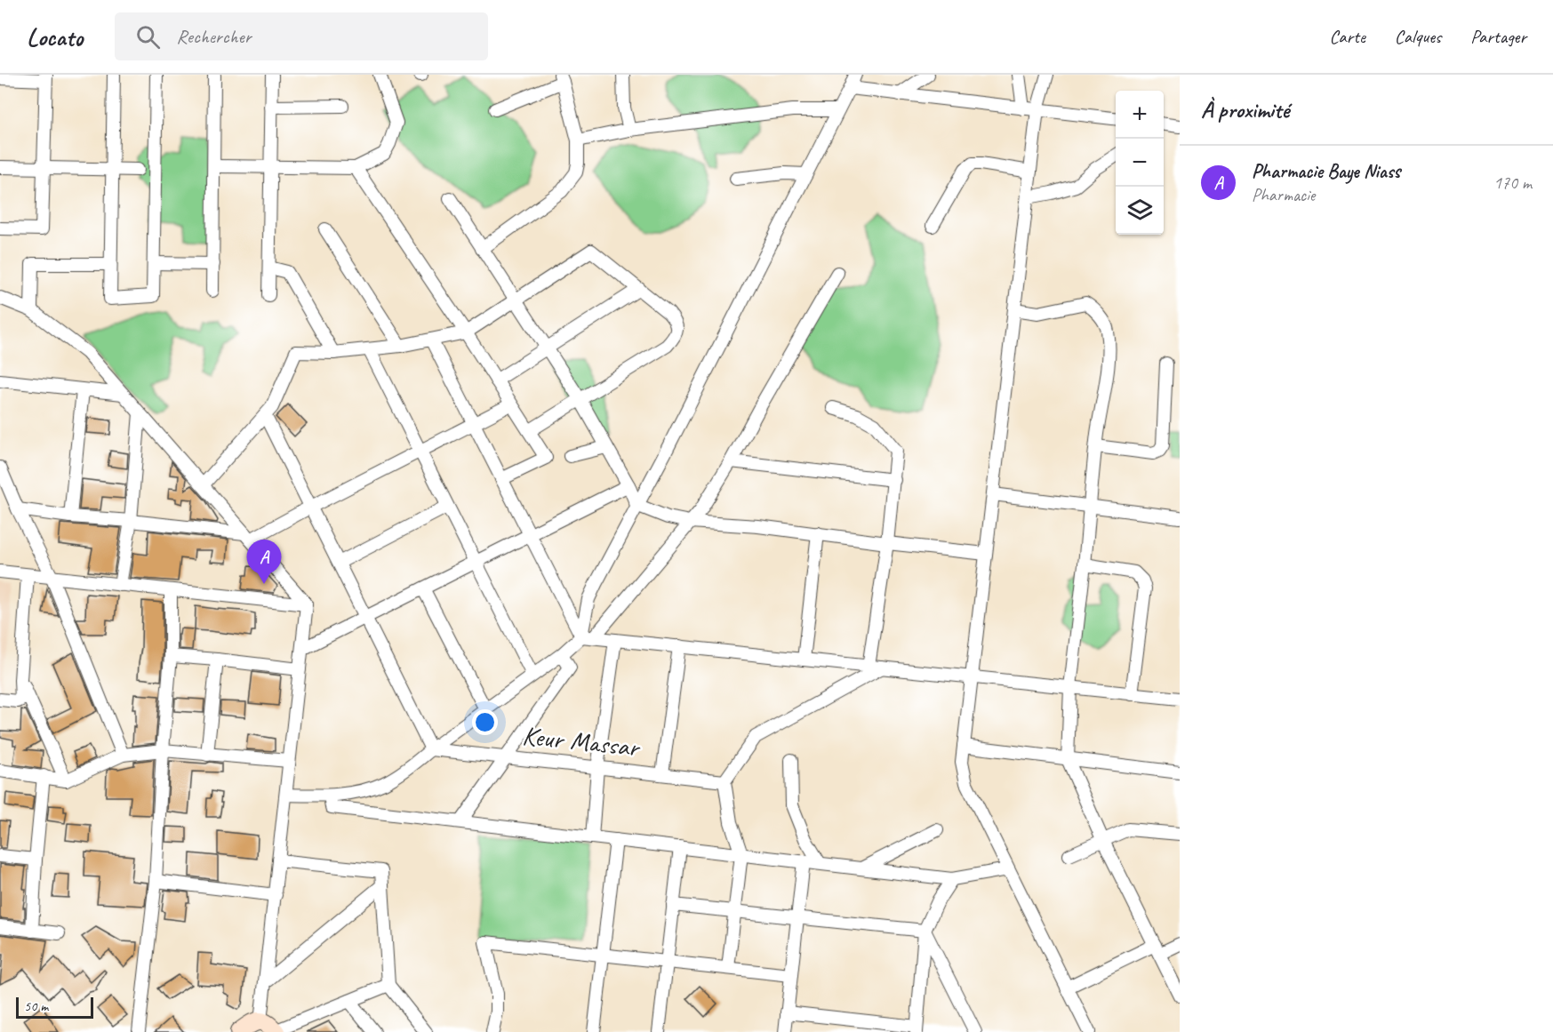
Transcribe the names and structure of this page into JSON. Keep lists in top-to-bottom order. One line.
{"streets":{"street":["Keur Massar"]},"scale_bar":"50 m","page":{"header":"Locato","search":"Rechercher","nav":["Carte","Calques","Partager"],"heading":"À proximité","map_buttons":["+","−"],"list":[{"mark":"A","name":"Pharmacie Baye Niass","note":"Pharmacie","value":"170 m"}],"pins":"A","scale":"50 m"}}
